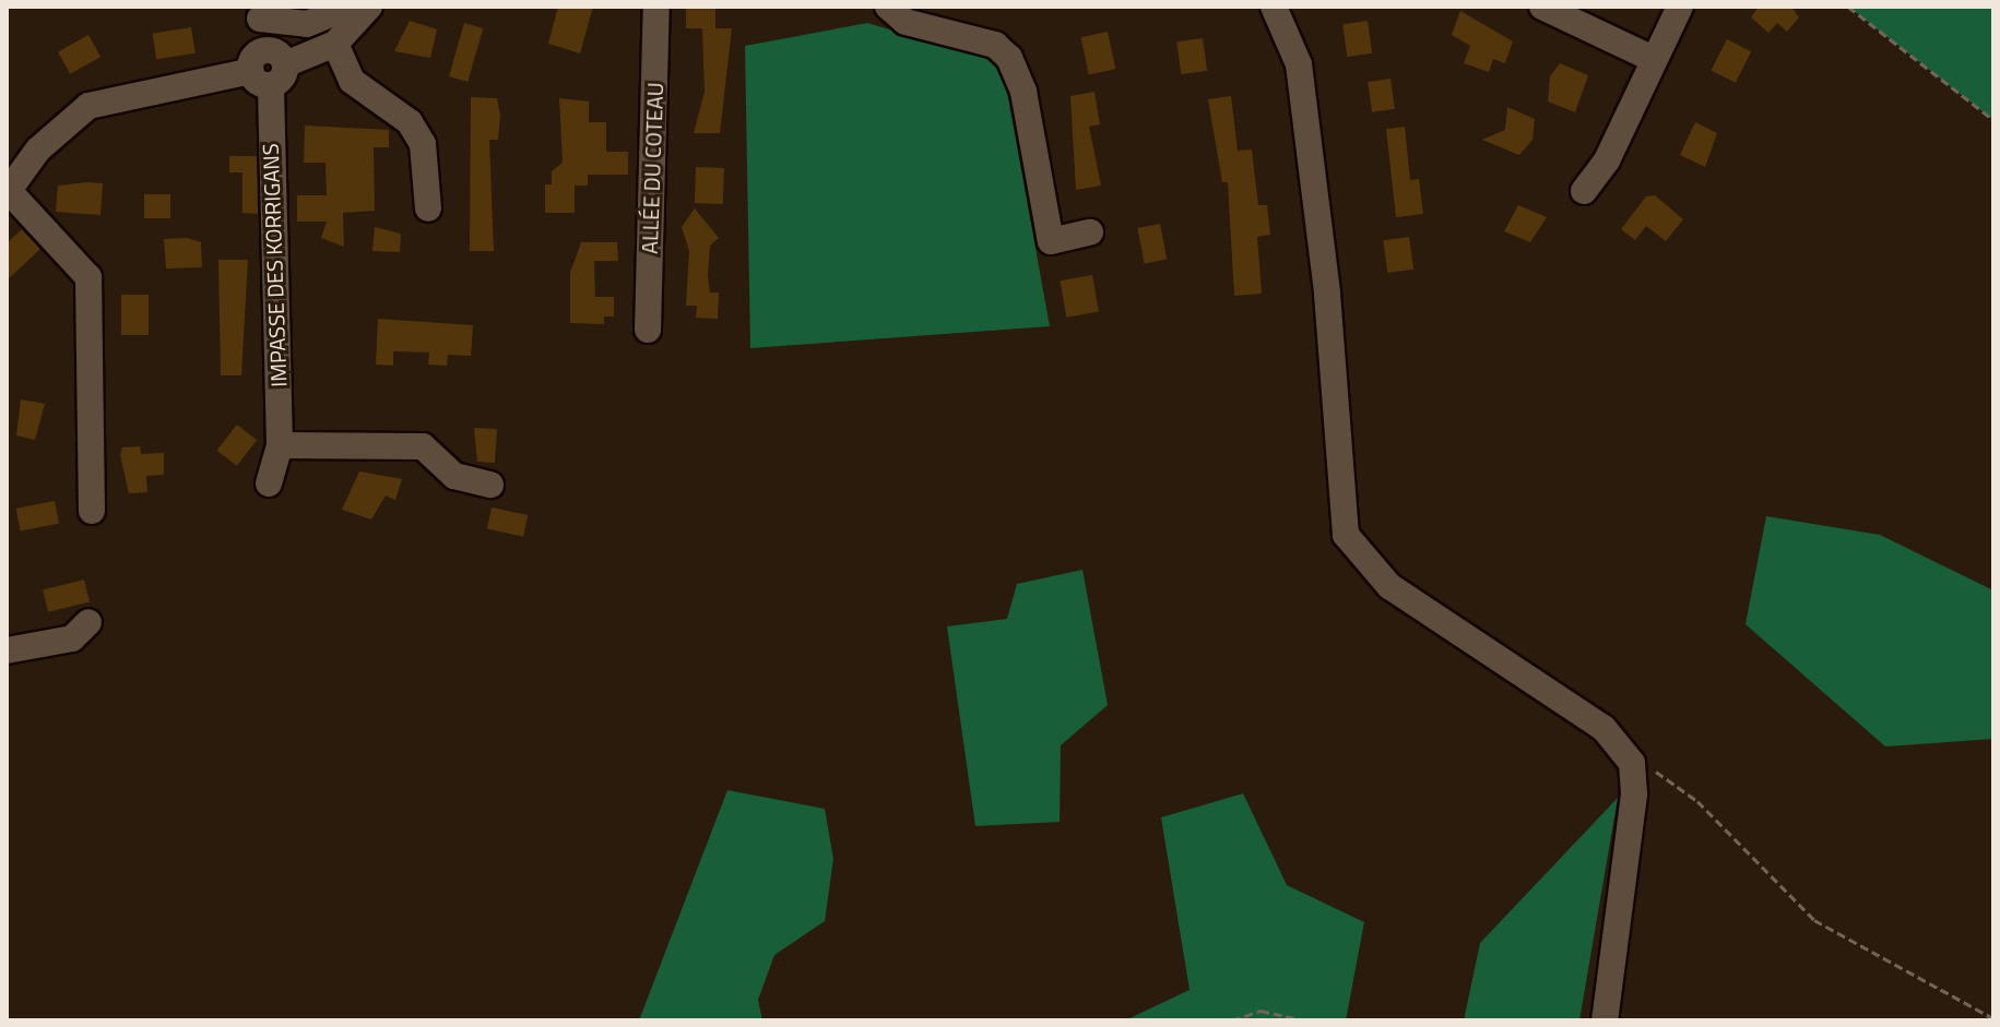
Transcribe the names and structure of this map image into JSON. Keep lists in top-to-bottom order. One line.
{"streets":{"street":["ALLÉE DU COTEAU","IMPASSE DES KORRIGANS"]}}
